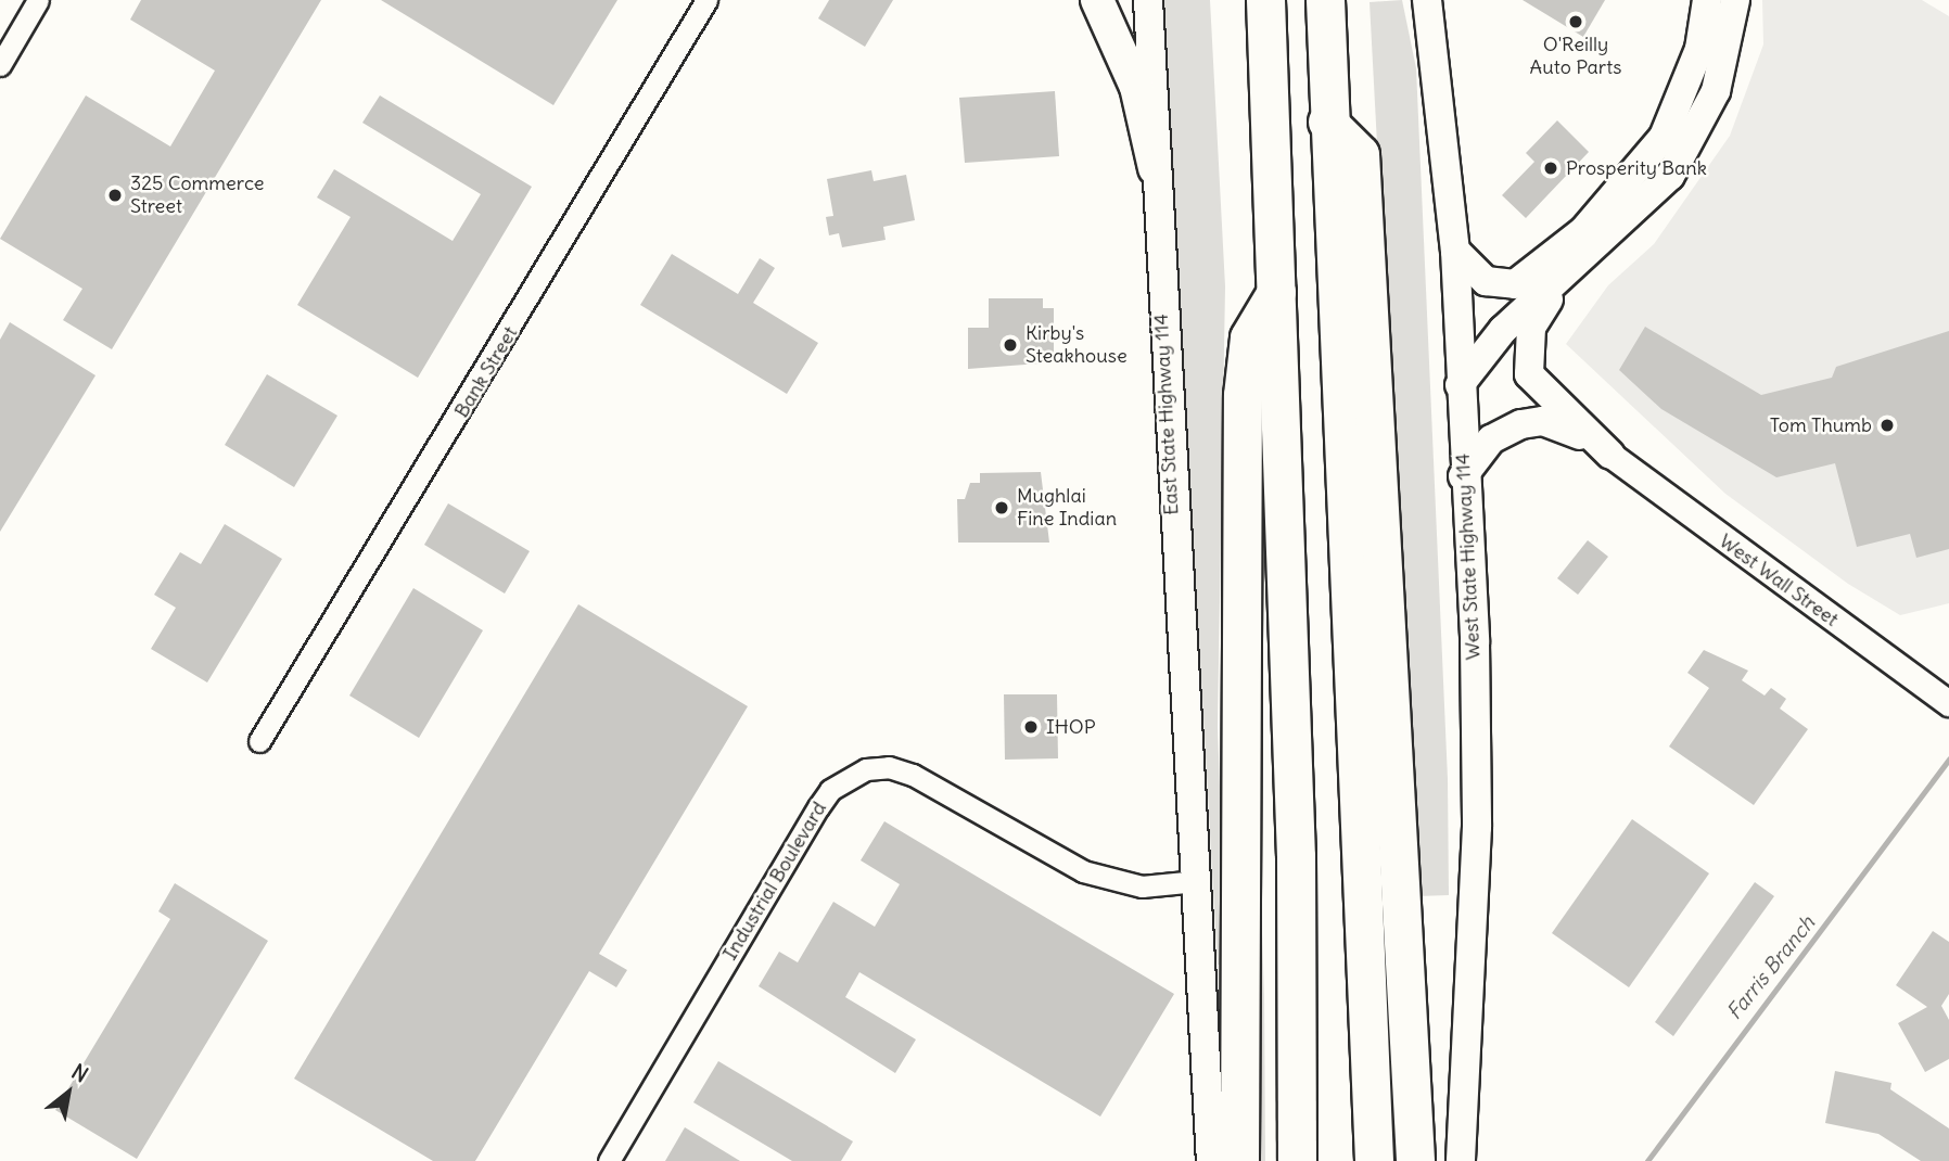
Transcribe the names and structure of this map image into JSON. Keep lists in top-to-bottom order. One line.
{"streets":{"main road":["East State Highway 114","West State Highway 114"],"street":["Bank Street","West Wall Street","Industrial Boulevard"]},"crossings":[["East State Highway 114","Industrial Boulevard"]],"water":["Farris Branch"],"places":["O'Reilly Auto Parts","Prosperity Bank","325 Commerce Street","Kirby's Steakhouse","Tom Thumb","Mughlai Fine Indian","IHOP"],"north":"top right"}
